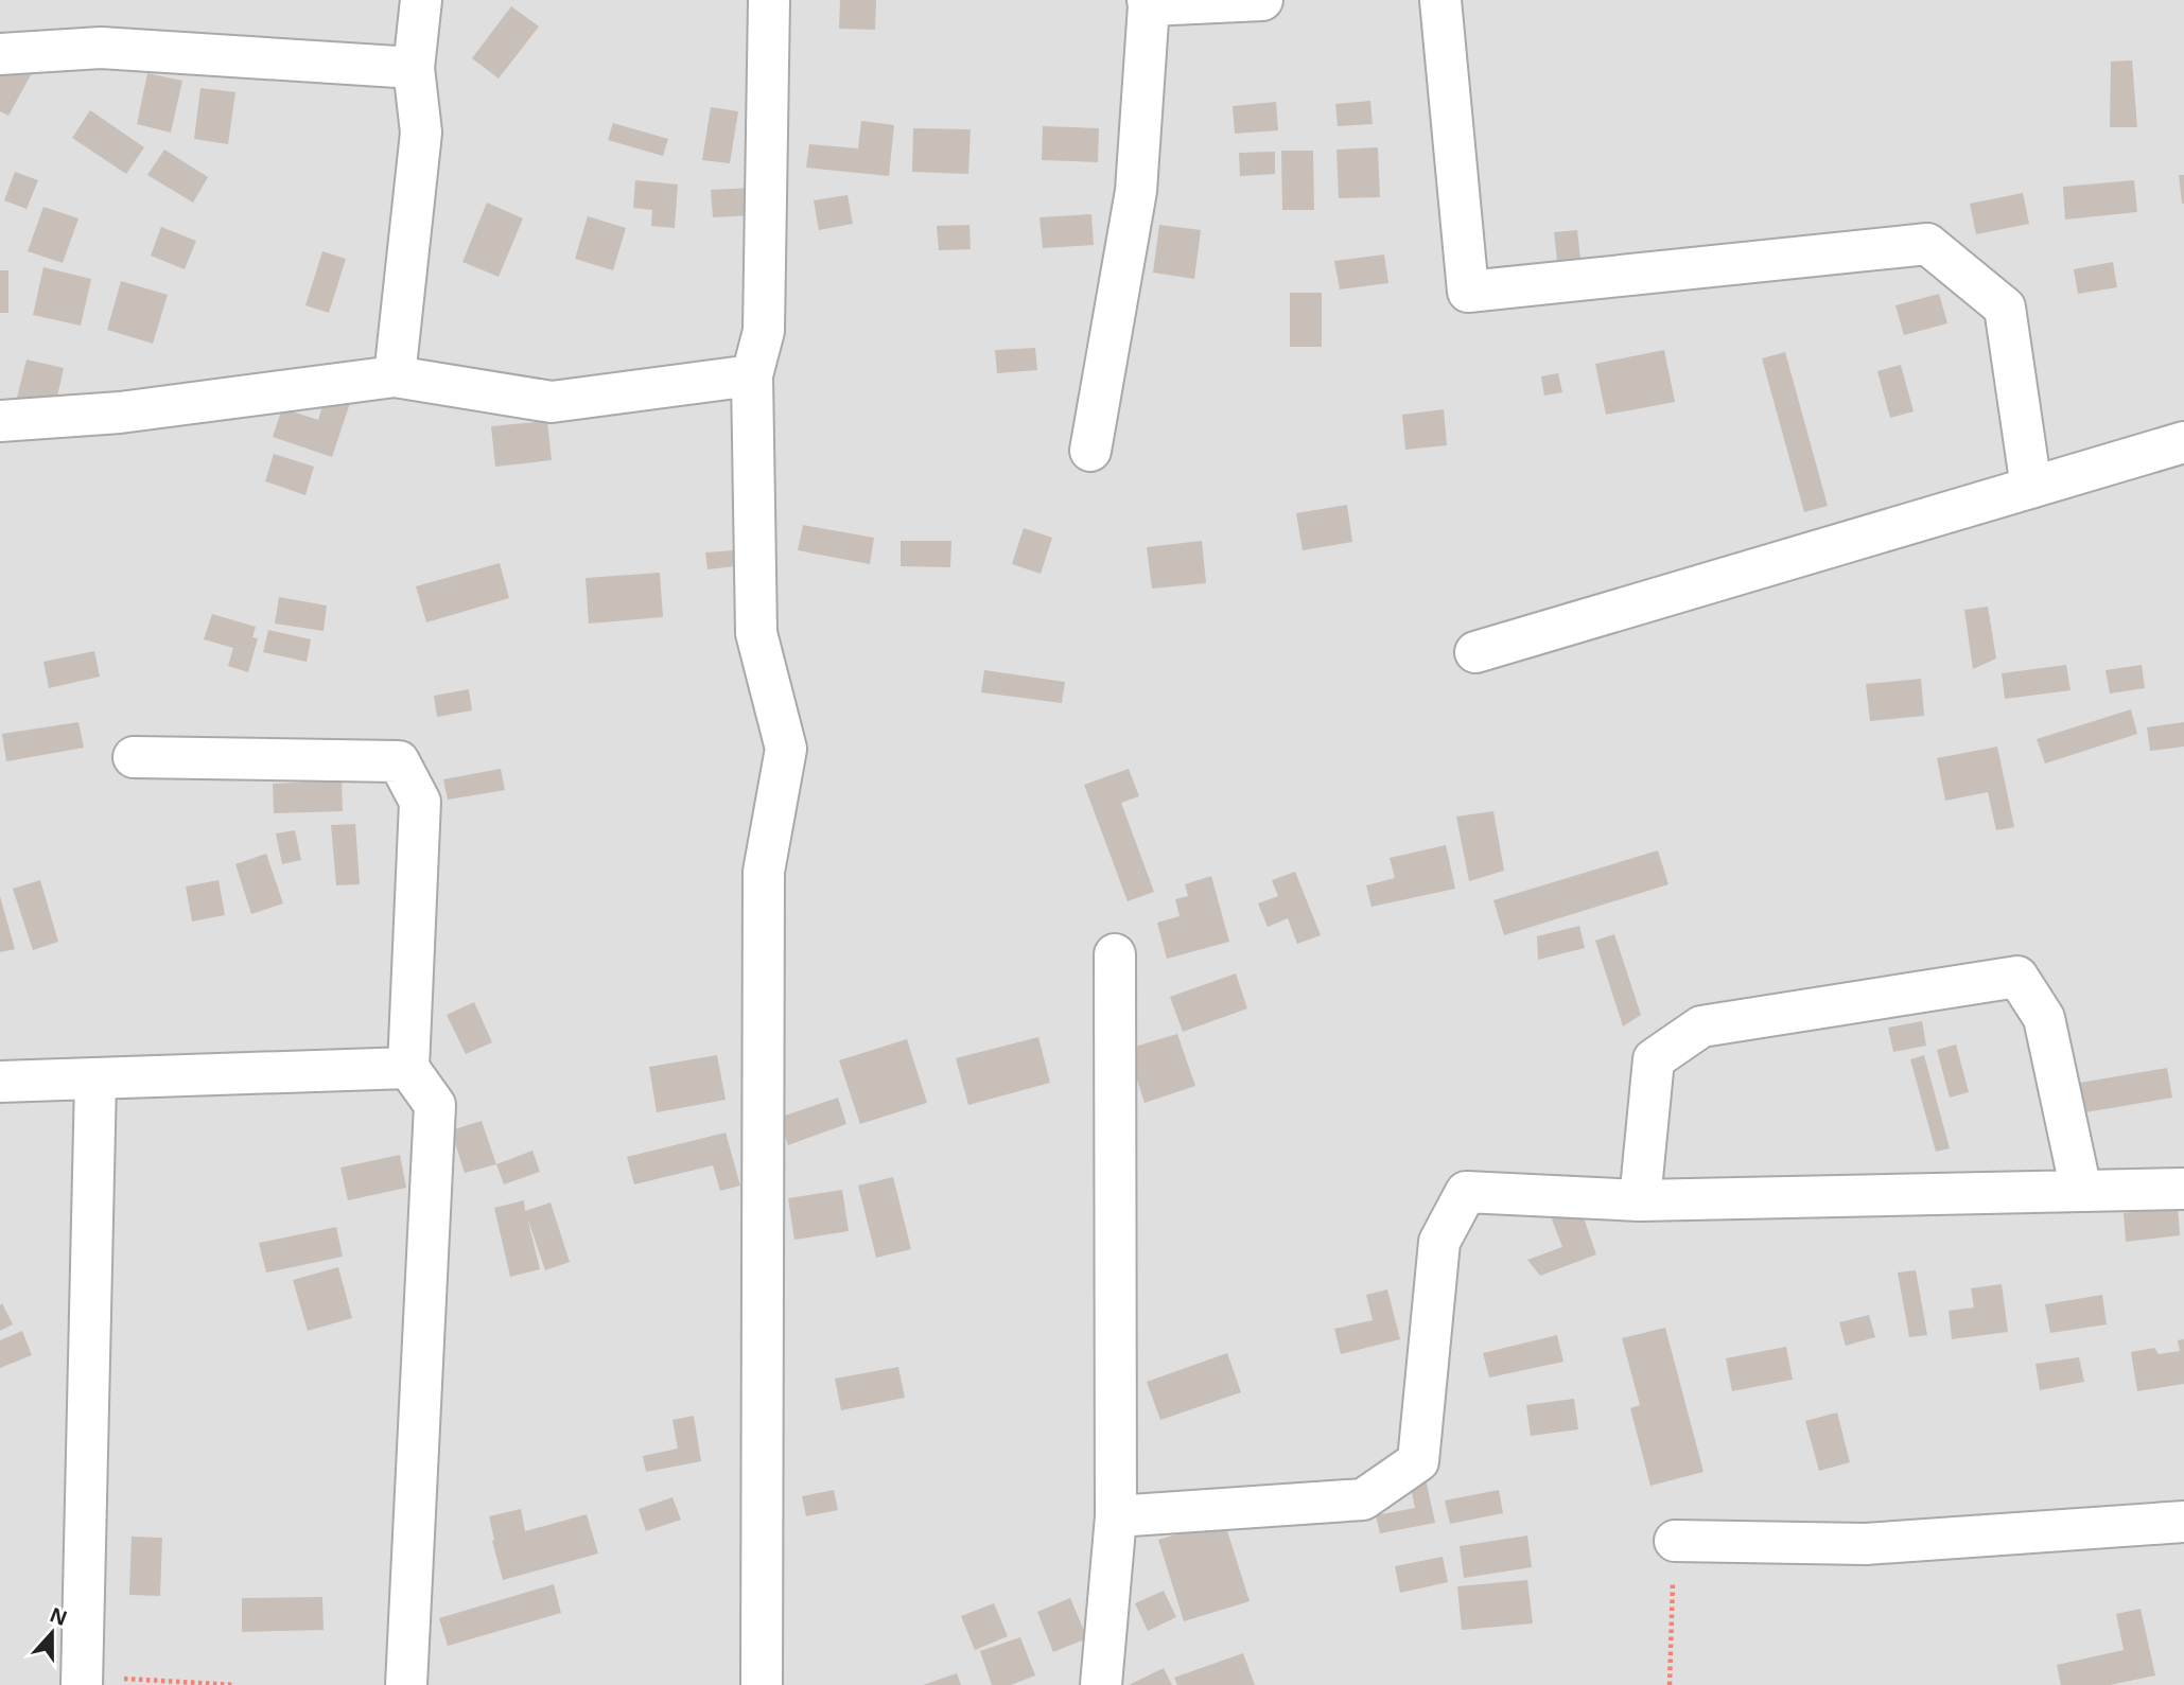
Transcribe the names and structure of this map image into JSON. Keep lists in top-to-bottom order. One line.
{"north":"top"}
